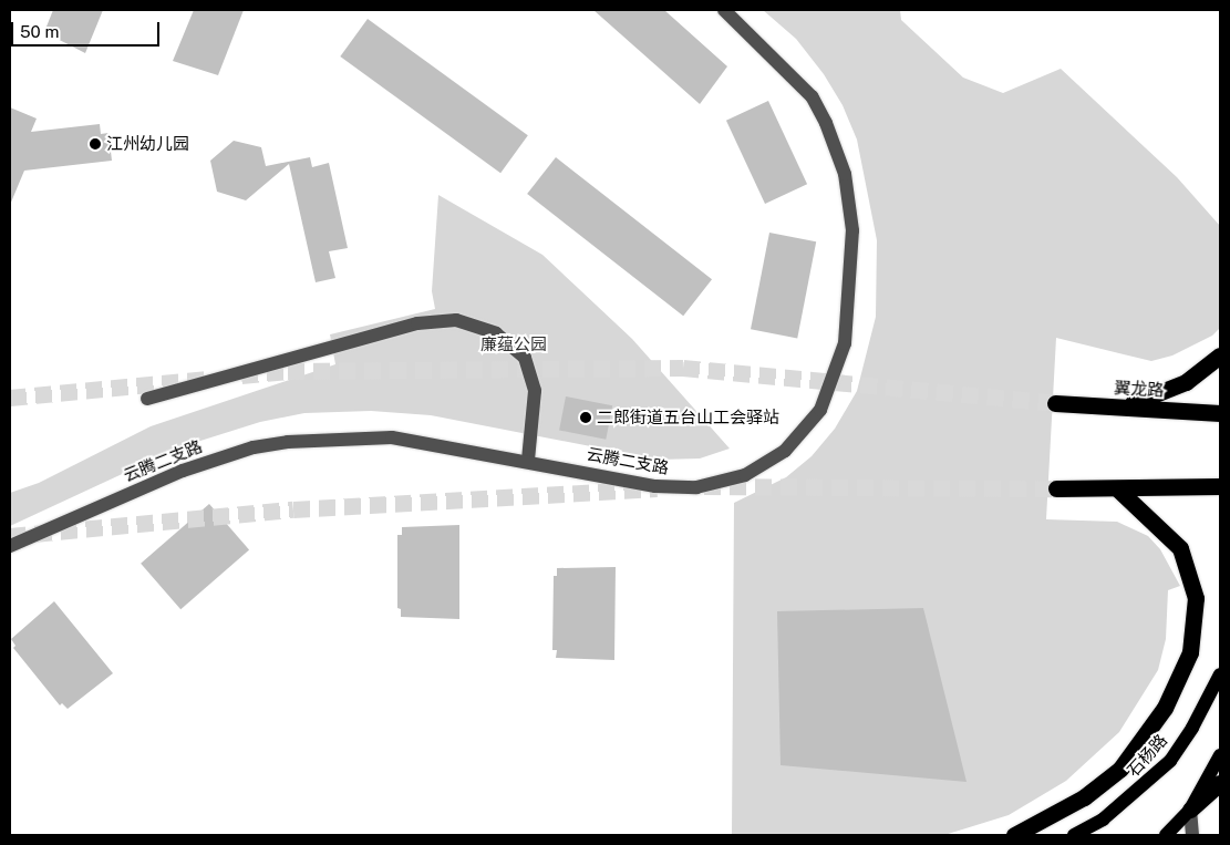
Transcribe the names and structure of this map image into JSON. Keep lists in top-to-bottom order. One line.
{"streets":{"highway":["翼龙路"],"main road":["石杨路"],"street":["云腾二支路"]},"parks":["廉蕴公园"],"places":["江州幼儿园","二郎街道五台山工会驿站"],"scale_bar":"50 m"}
